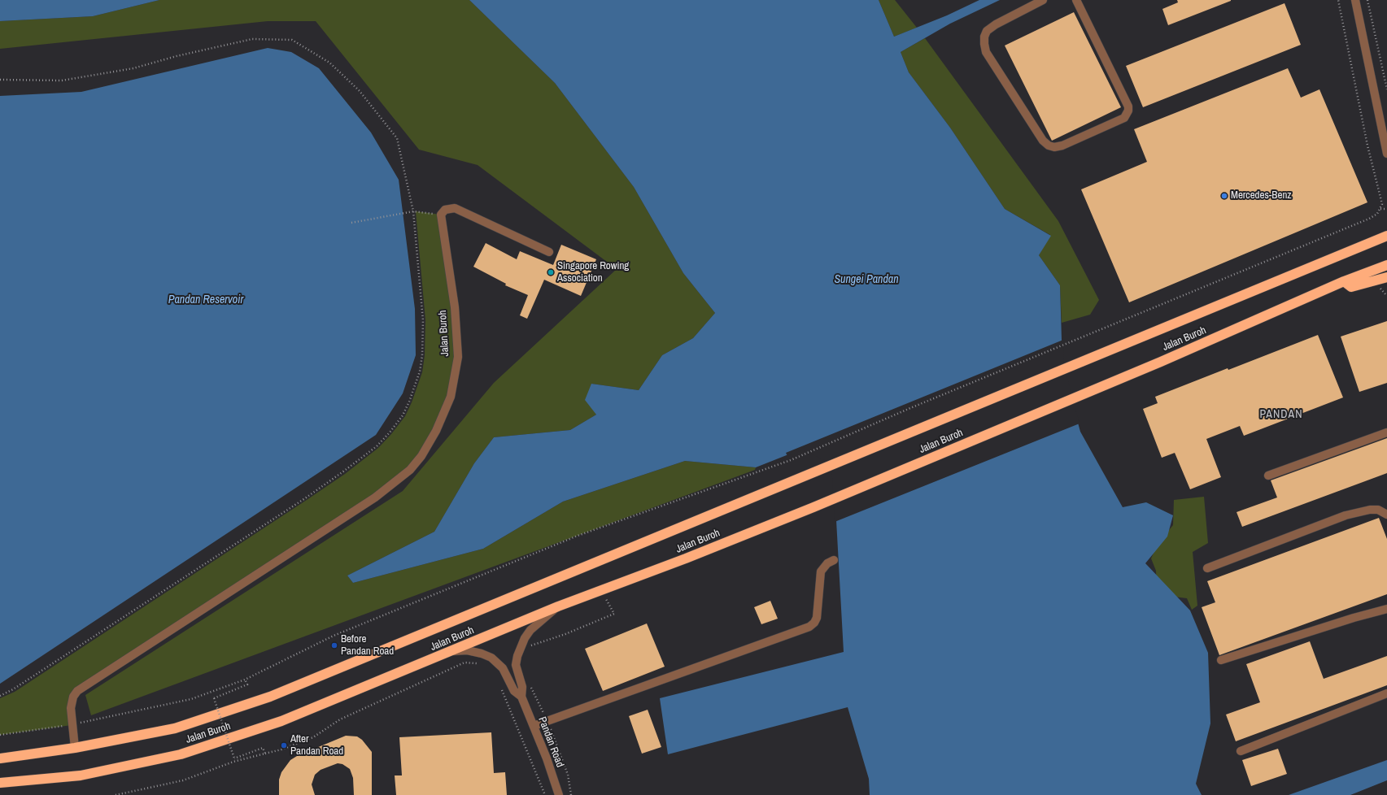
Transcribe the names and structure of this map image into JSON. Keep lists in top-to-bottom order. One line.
{"streets":{"highway":["Jalan Buroh"],"street":["Pandan Road"]},"crossings":[["Jalan Buroh","Pandan Road"]],"districts":["PANDAN"],"water":["Sungei Pandan","Pandan Reservoir"],"places":["Mercedes-Benz","Singapore Rowing Association","Before Pandan Road","After Pandan Road"]}
